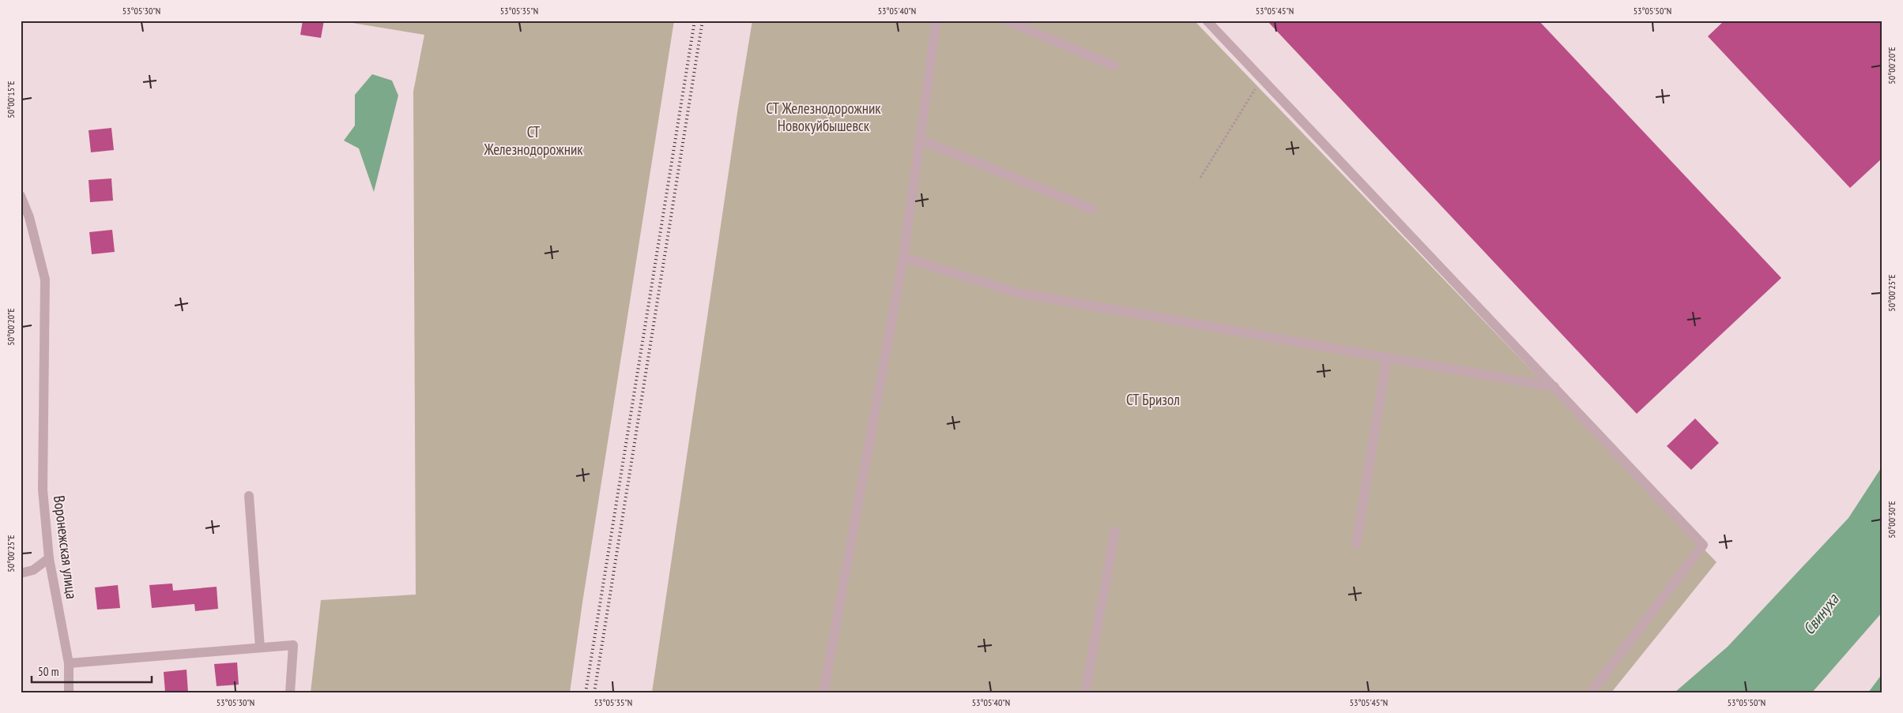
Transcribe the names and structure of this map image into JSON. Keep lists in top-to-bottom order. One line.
{"streets":{"street":["Воронежская улица"]},"water":["Свинуха"],"parks":["СТ Железнодорожник Новокуйбышевск","СТ Железнодорожник","СТ Бризол"],"scale_bar":"50 m","coordinates":["53°05'30\"N","53°05'35\"N","53°05'40\"N","53°05'45\"N","53°05'50\"N","50°00'20\"E","50°00'15\"E","50°00'25\"E","50°00'30\"E"]}
